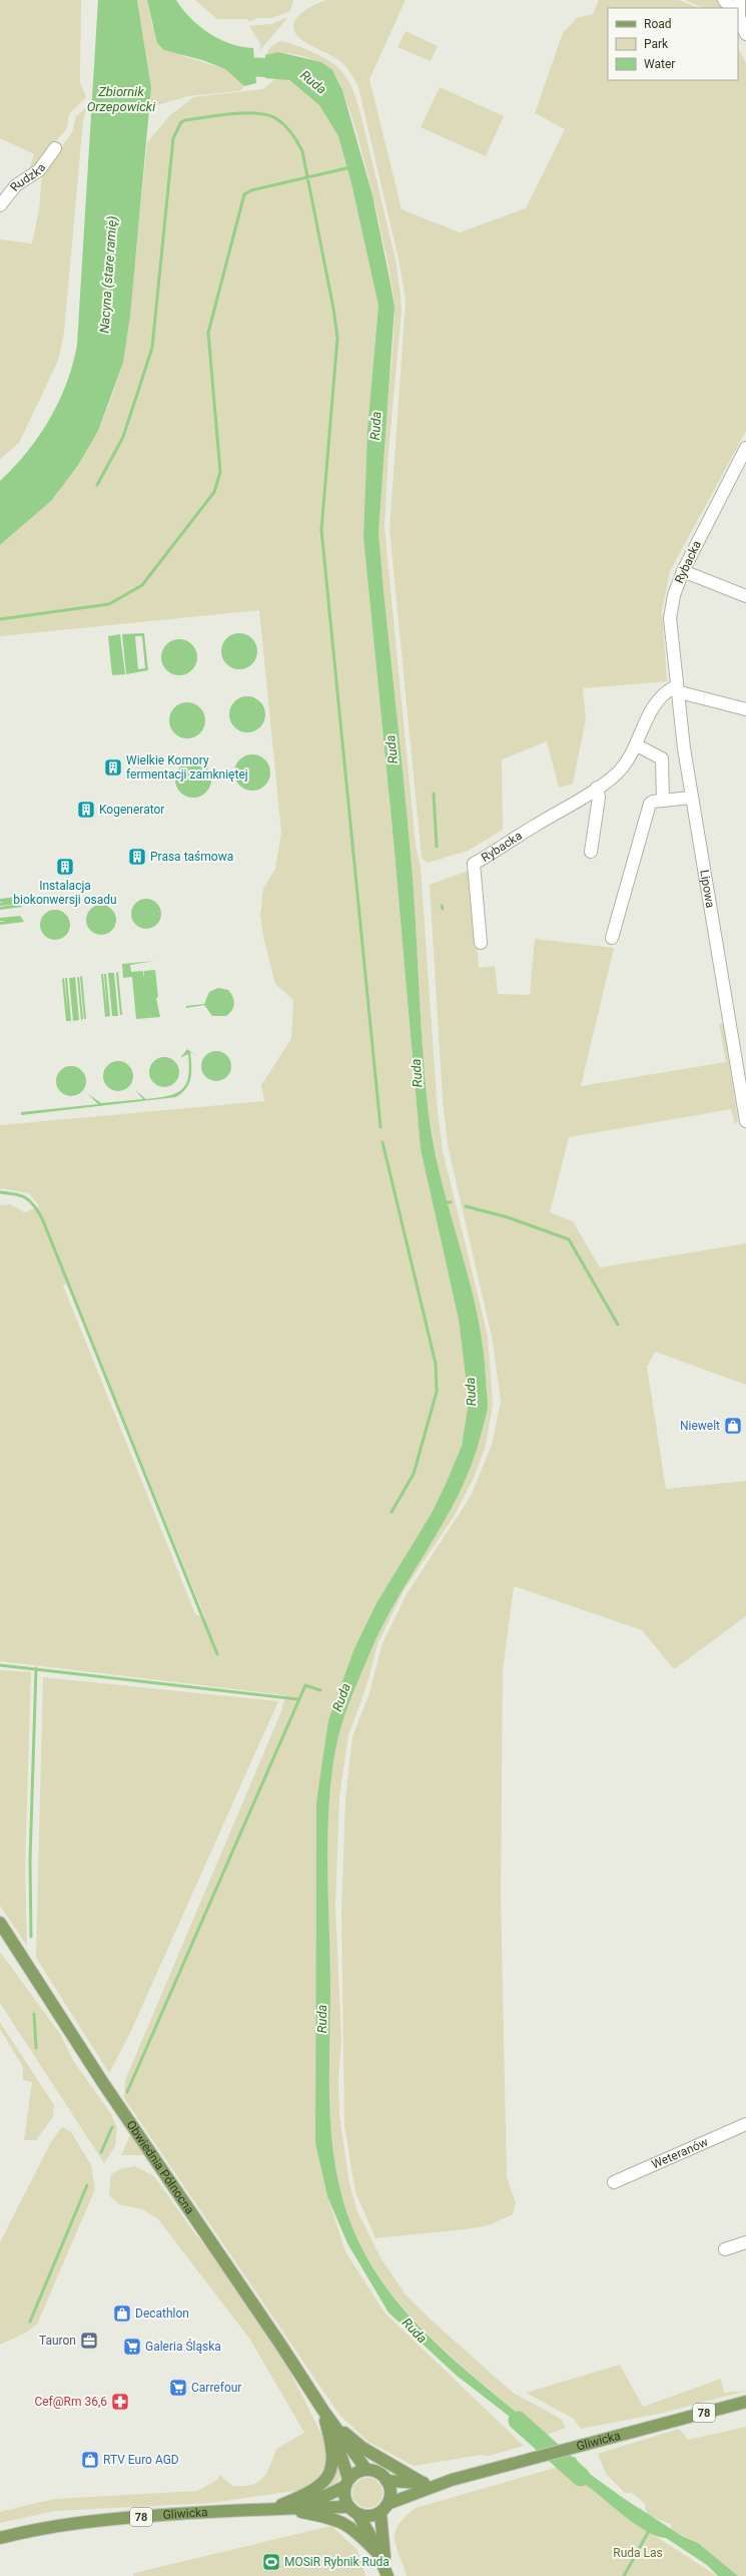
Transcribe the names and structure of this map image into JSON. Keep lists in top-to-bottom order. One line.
{"streets":{"main road":["Obwiednia Północna","78","Gliwicka"],"street":["Rudzka","Rybacka","Lipowa","Weteranów"]},"crossings":[["Rybacka","Lipowa"],["Obwiednia Północna","78"],["Obwiednia Północna","Gliwicka"],["78","Gliwicka"]],"water":["Ruda","Zbiornik Orzepowicki","Nacyna (stare ramię)"],"parks":["Ruda Las"],"places":{"building":["Wielkie Komory fermentacji zamkniętej","Kogenerator","Prasa taśmowa","Instalacja biokonwersji osadu"],"shop":["Niewelt","Decathlon","RTV Euro AGD"],"office":["Tauron"],"supermarket":["Galeria Śląska","Carrefour"],"pharmacy":["Cef@Rm 36,6"],"sports":["MOSiR Rybnik Ruda"]},"legend":["Road","Park","Water"]}
